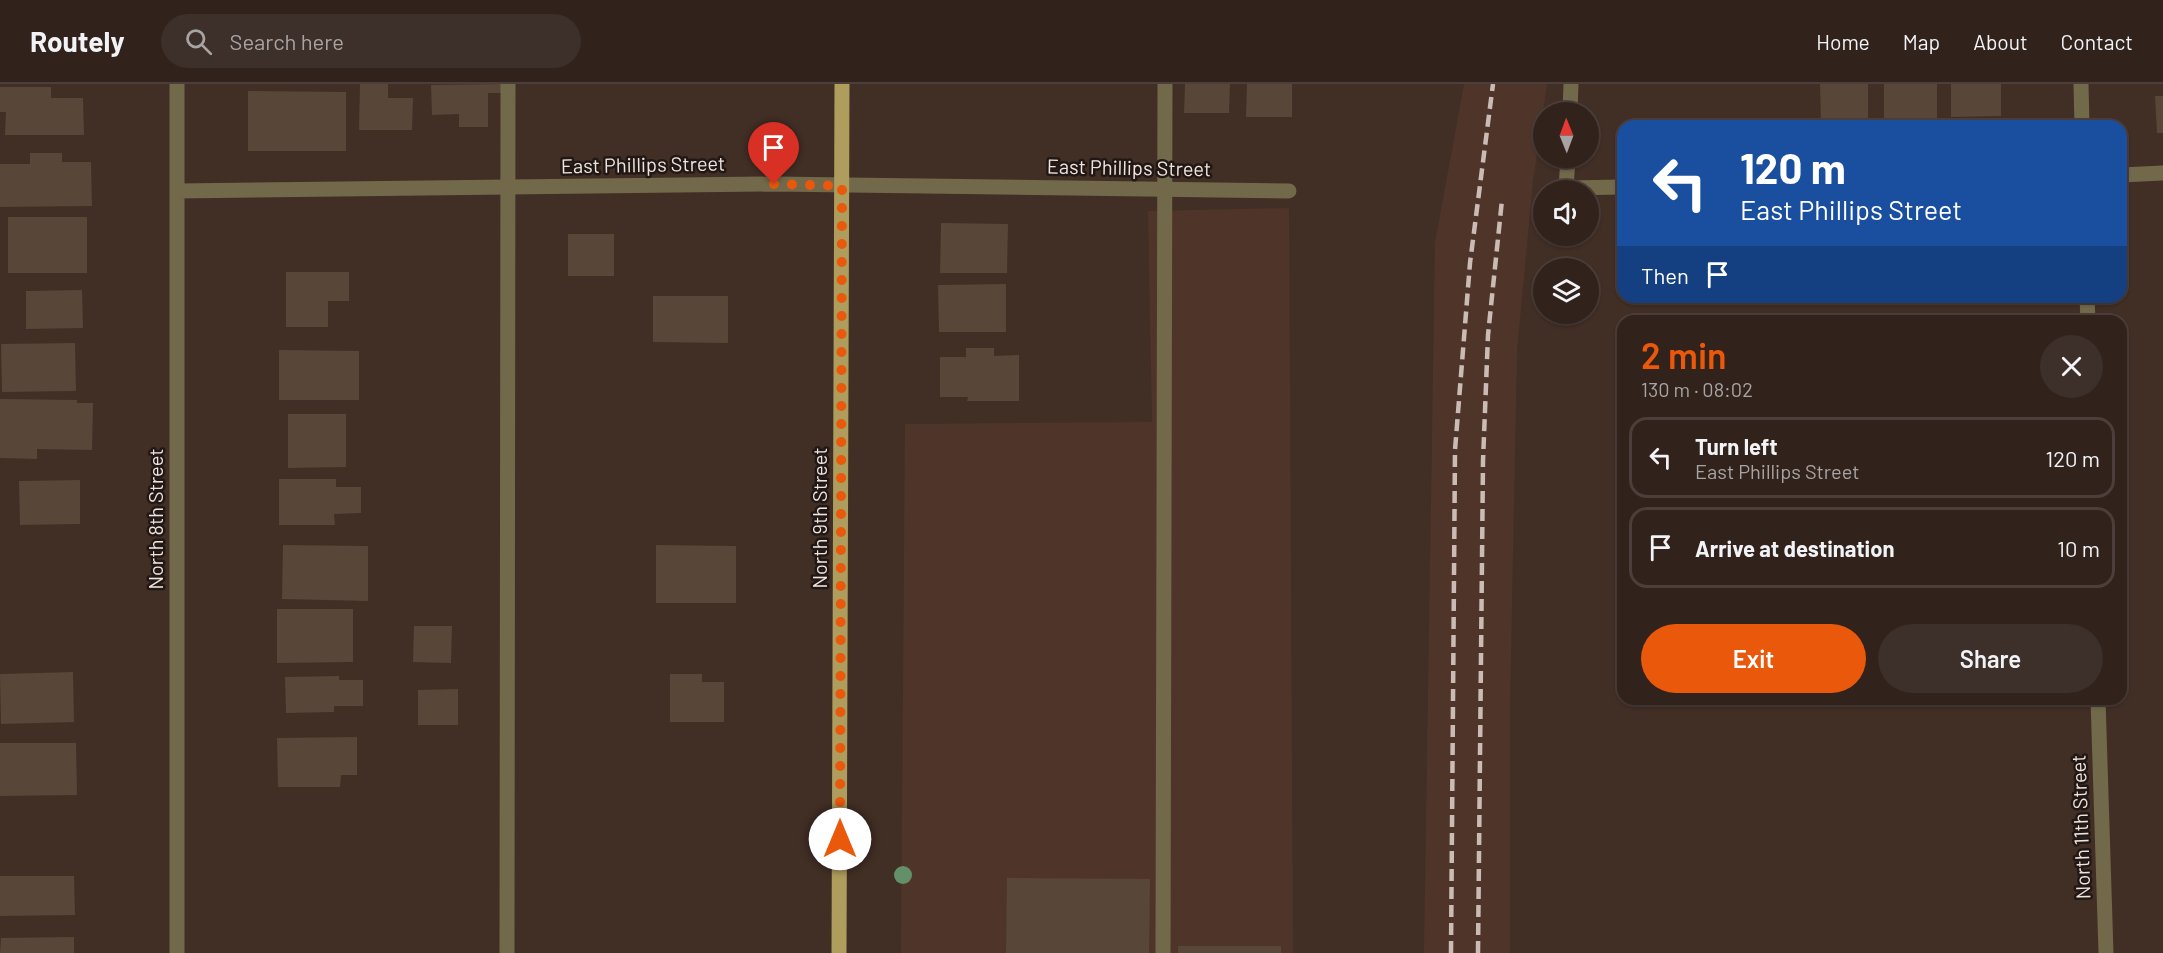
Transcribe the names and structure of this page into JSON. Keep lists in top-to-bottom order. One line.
{"streets":{"main road":["North 9th Street"],"street":["East Phillips Street","North 8th Street","North 11th Street"]},"crossings":[["East Phillips Street","North 9th Street"],["East Phillips Street","North 8th Street"]],"north":"top","page":{"header":"Routely","search":"Search here","nav":["Home","Map","About","Contact"],"turn":["120 m","East Phillips Street"],"then":"Then","heading":["2 min","130 m · 08:02"],"list":[{"name":"Turn left","note":"East Phillips Street","value":"120 m"},{"name":"Arrive at destination","value":"10 m"}],"buttons":["Exit","Share"]}}
